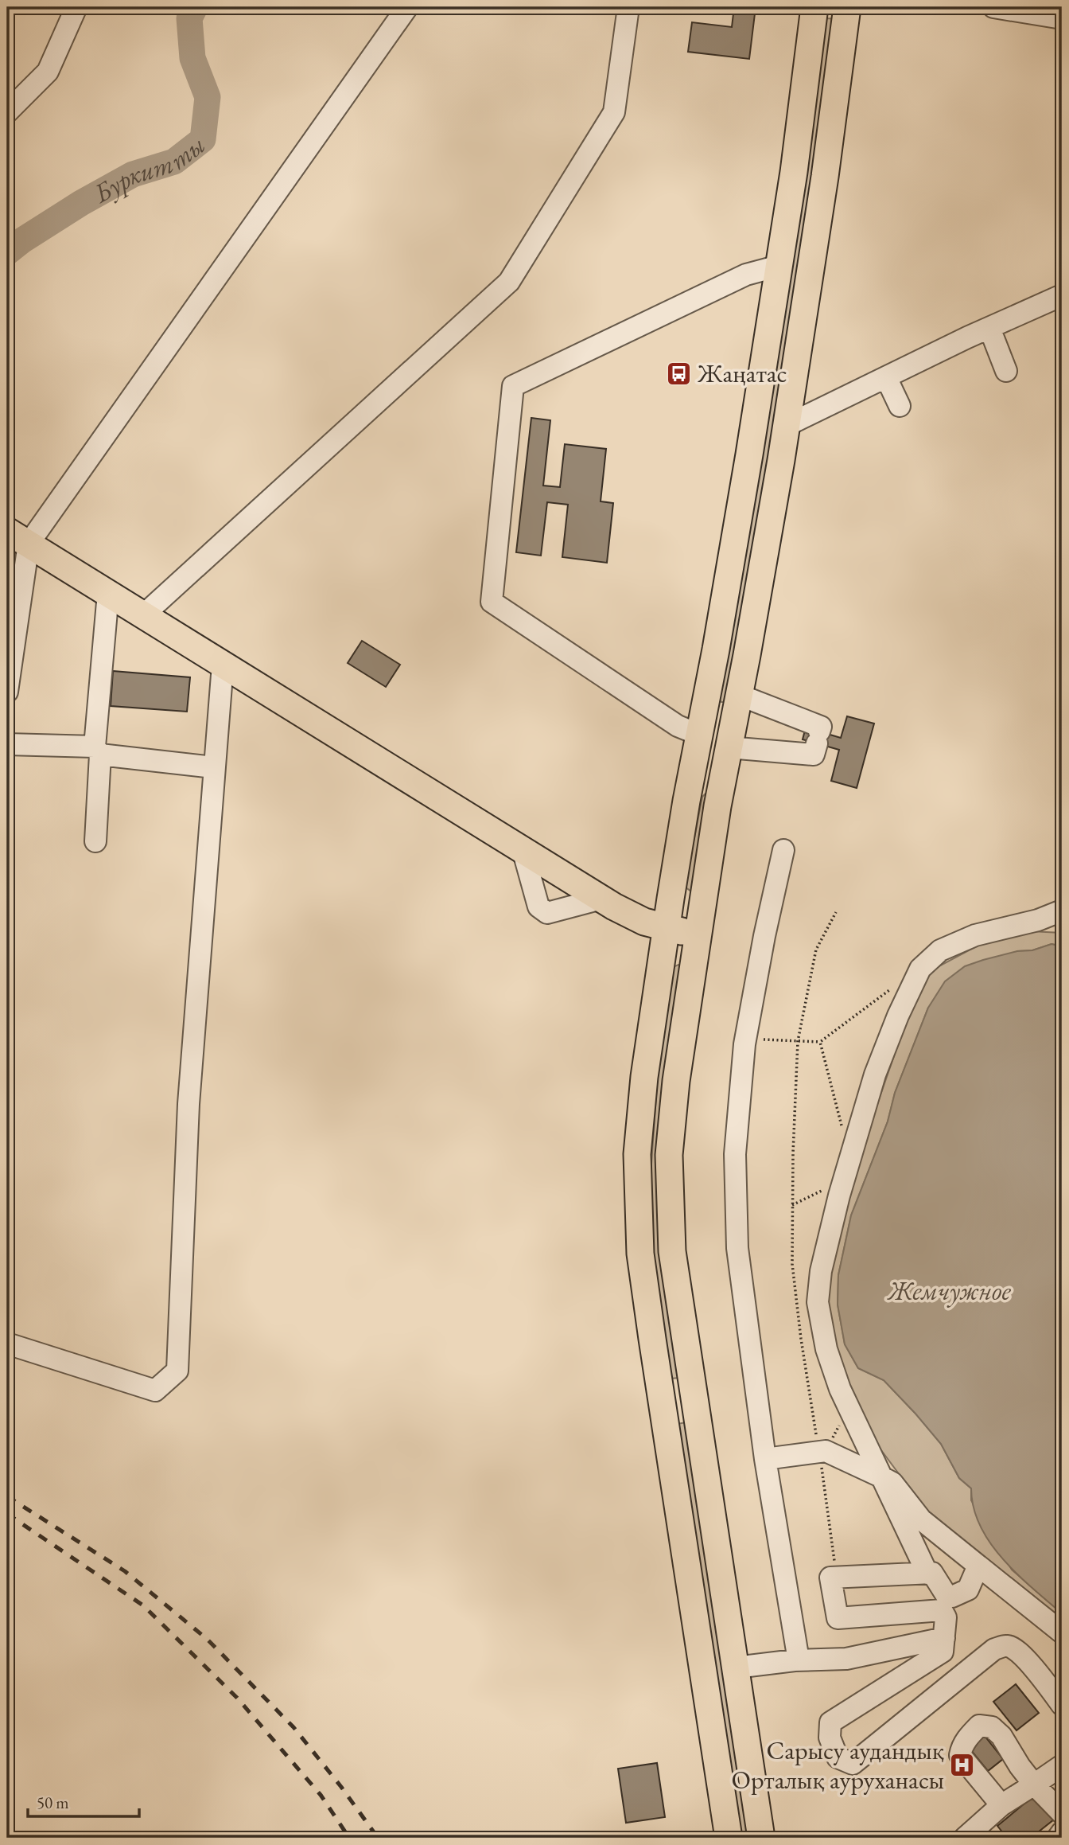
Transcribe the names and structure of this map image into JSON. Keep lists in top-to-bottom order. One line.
{"water":["Буркитты","Жемчужное"],"places":{"bus stop":["Жаңатас"],"hospital":["Сарысу аудандық Орталық ауруханасы"]},"scale_bar":"50 m"}
